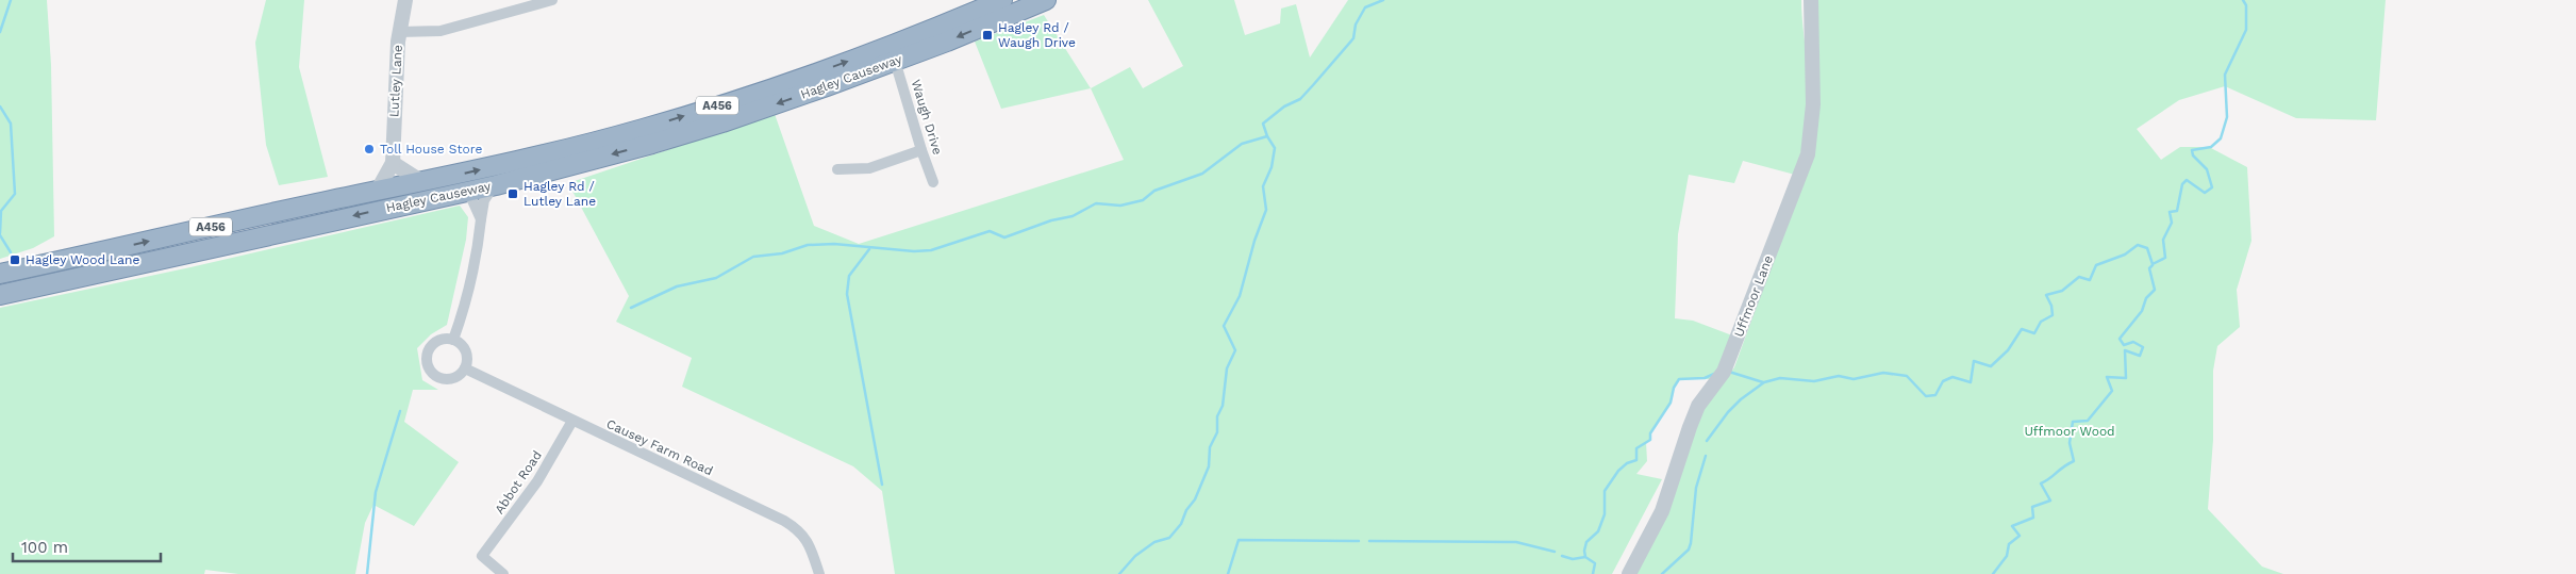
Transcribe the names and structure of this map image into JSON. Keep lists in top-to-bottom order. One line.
{"streets":{"highway":["Hagley Causeway","A456"],"street":["Lutley Lane","Waugh Drive","Uffmoor Lane","Causey Farm Road","Abbot Road"]},"crossings":[["Hagley Causeway","Lutley Lane"],["Hagley Causeway","Waugh Drive"],["Causey Farm Road","Abbot Road"]],"parks":["Uffmoor Wood"],"places":{"transit":["Hagley Rd / Waugh Drive","Hagley Rd / Lutley Lane","Hagley Wood Lane"],"other":["Toll House Store"]},"scale_bar":"100 m"}
